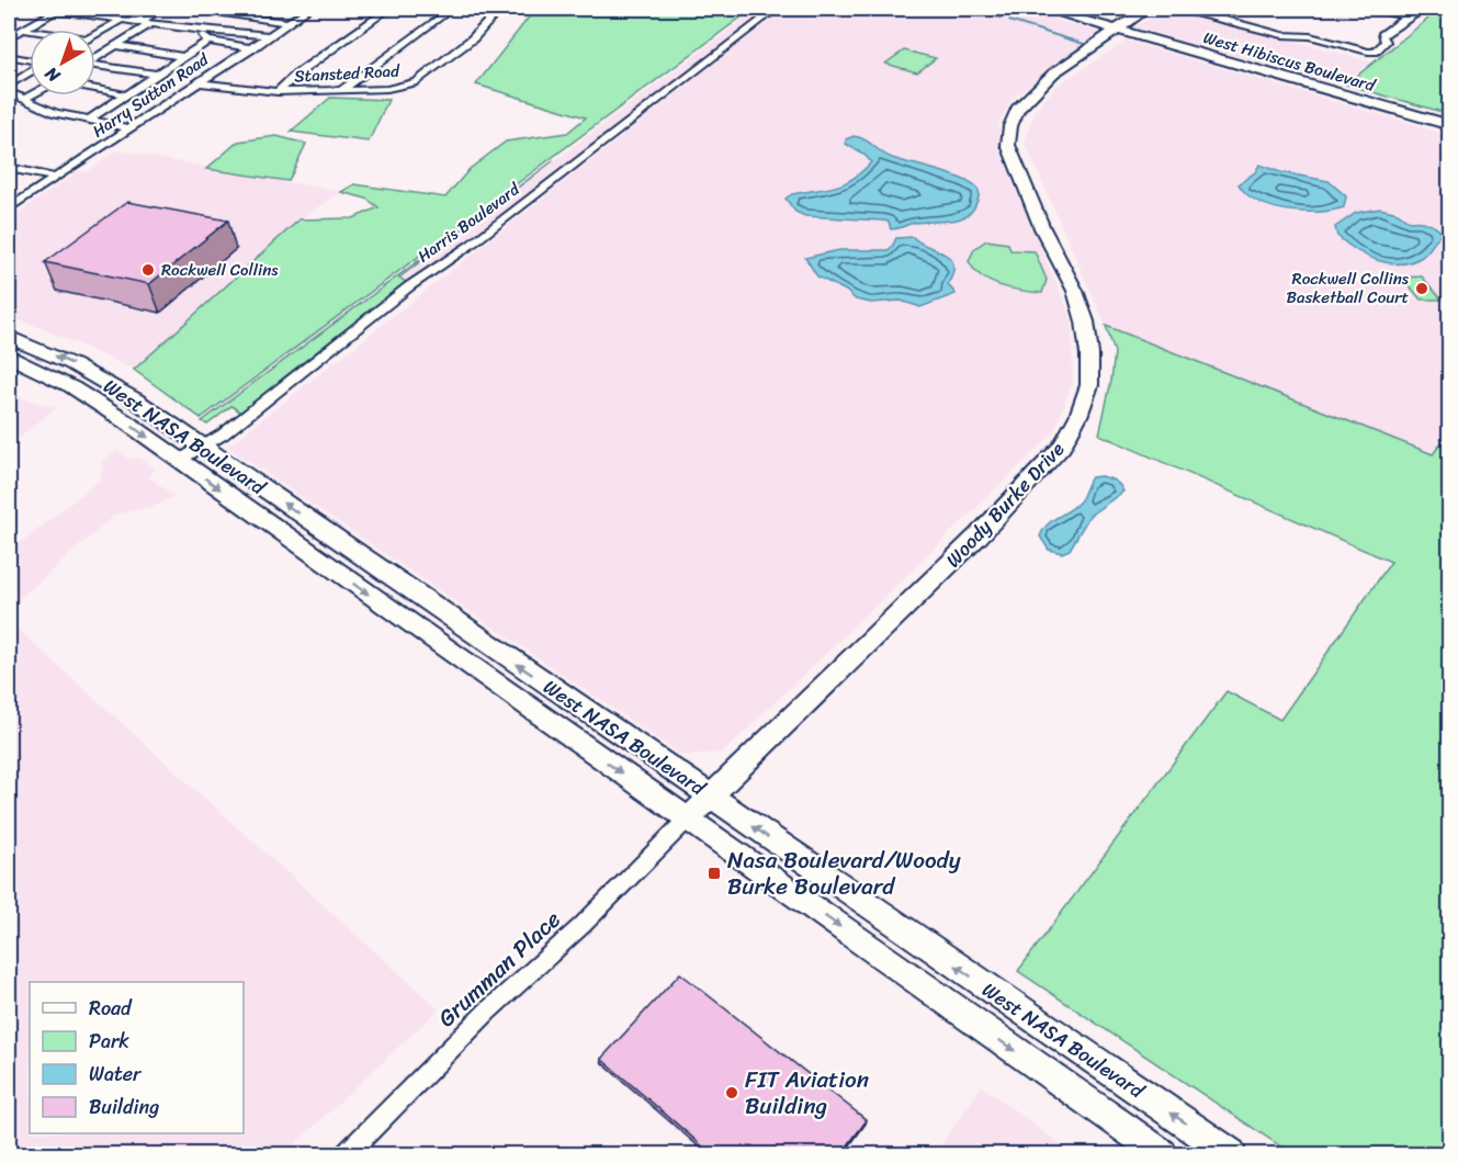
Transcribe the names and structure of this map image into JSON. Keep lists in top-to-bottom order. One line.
{"streets":{"main road":["West Hibiscus Boulevard","West NASA Boulevard","Woody Burke Drive"],"street":["Stansted Road","Harry Sutton Road","Harris Boulevard","Grumman Place"]},"crossings":[["West Hibiscus Boulevard","Woody Burke Drive"],["Stansted Road","Harry Sutton Road"],["Harris Boulevard","West NASA Boulevard"],["West NASA Boulevard","Woody Burke Drive"],["West NASA Boulevard","Grumman Place"],["Woody Burke Drive","Grumman Place"]],"places":{"other":["Rockwell Collins","Rockwell Collins Basketball Court","FIT Aviation Building"],"transit":["Nasa Boulevard/Woody Burke Boulevard"]},"legend":["Road","Park","Water","Building"],"north":"bottom left"}
